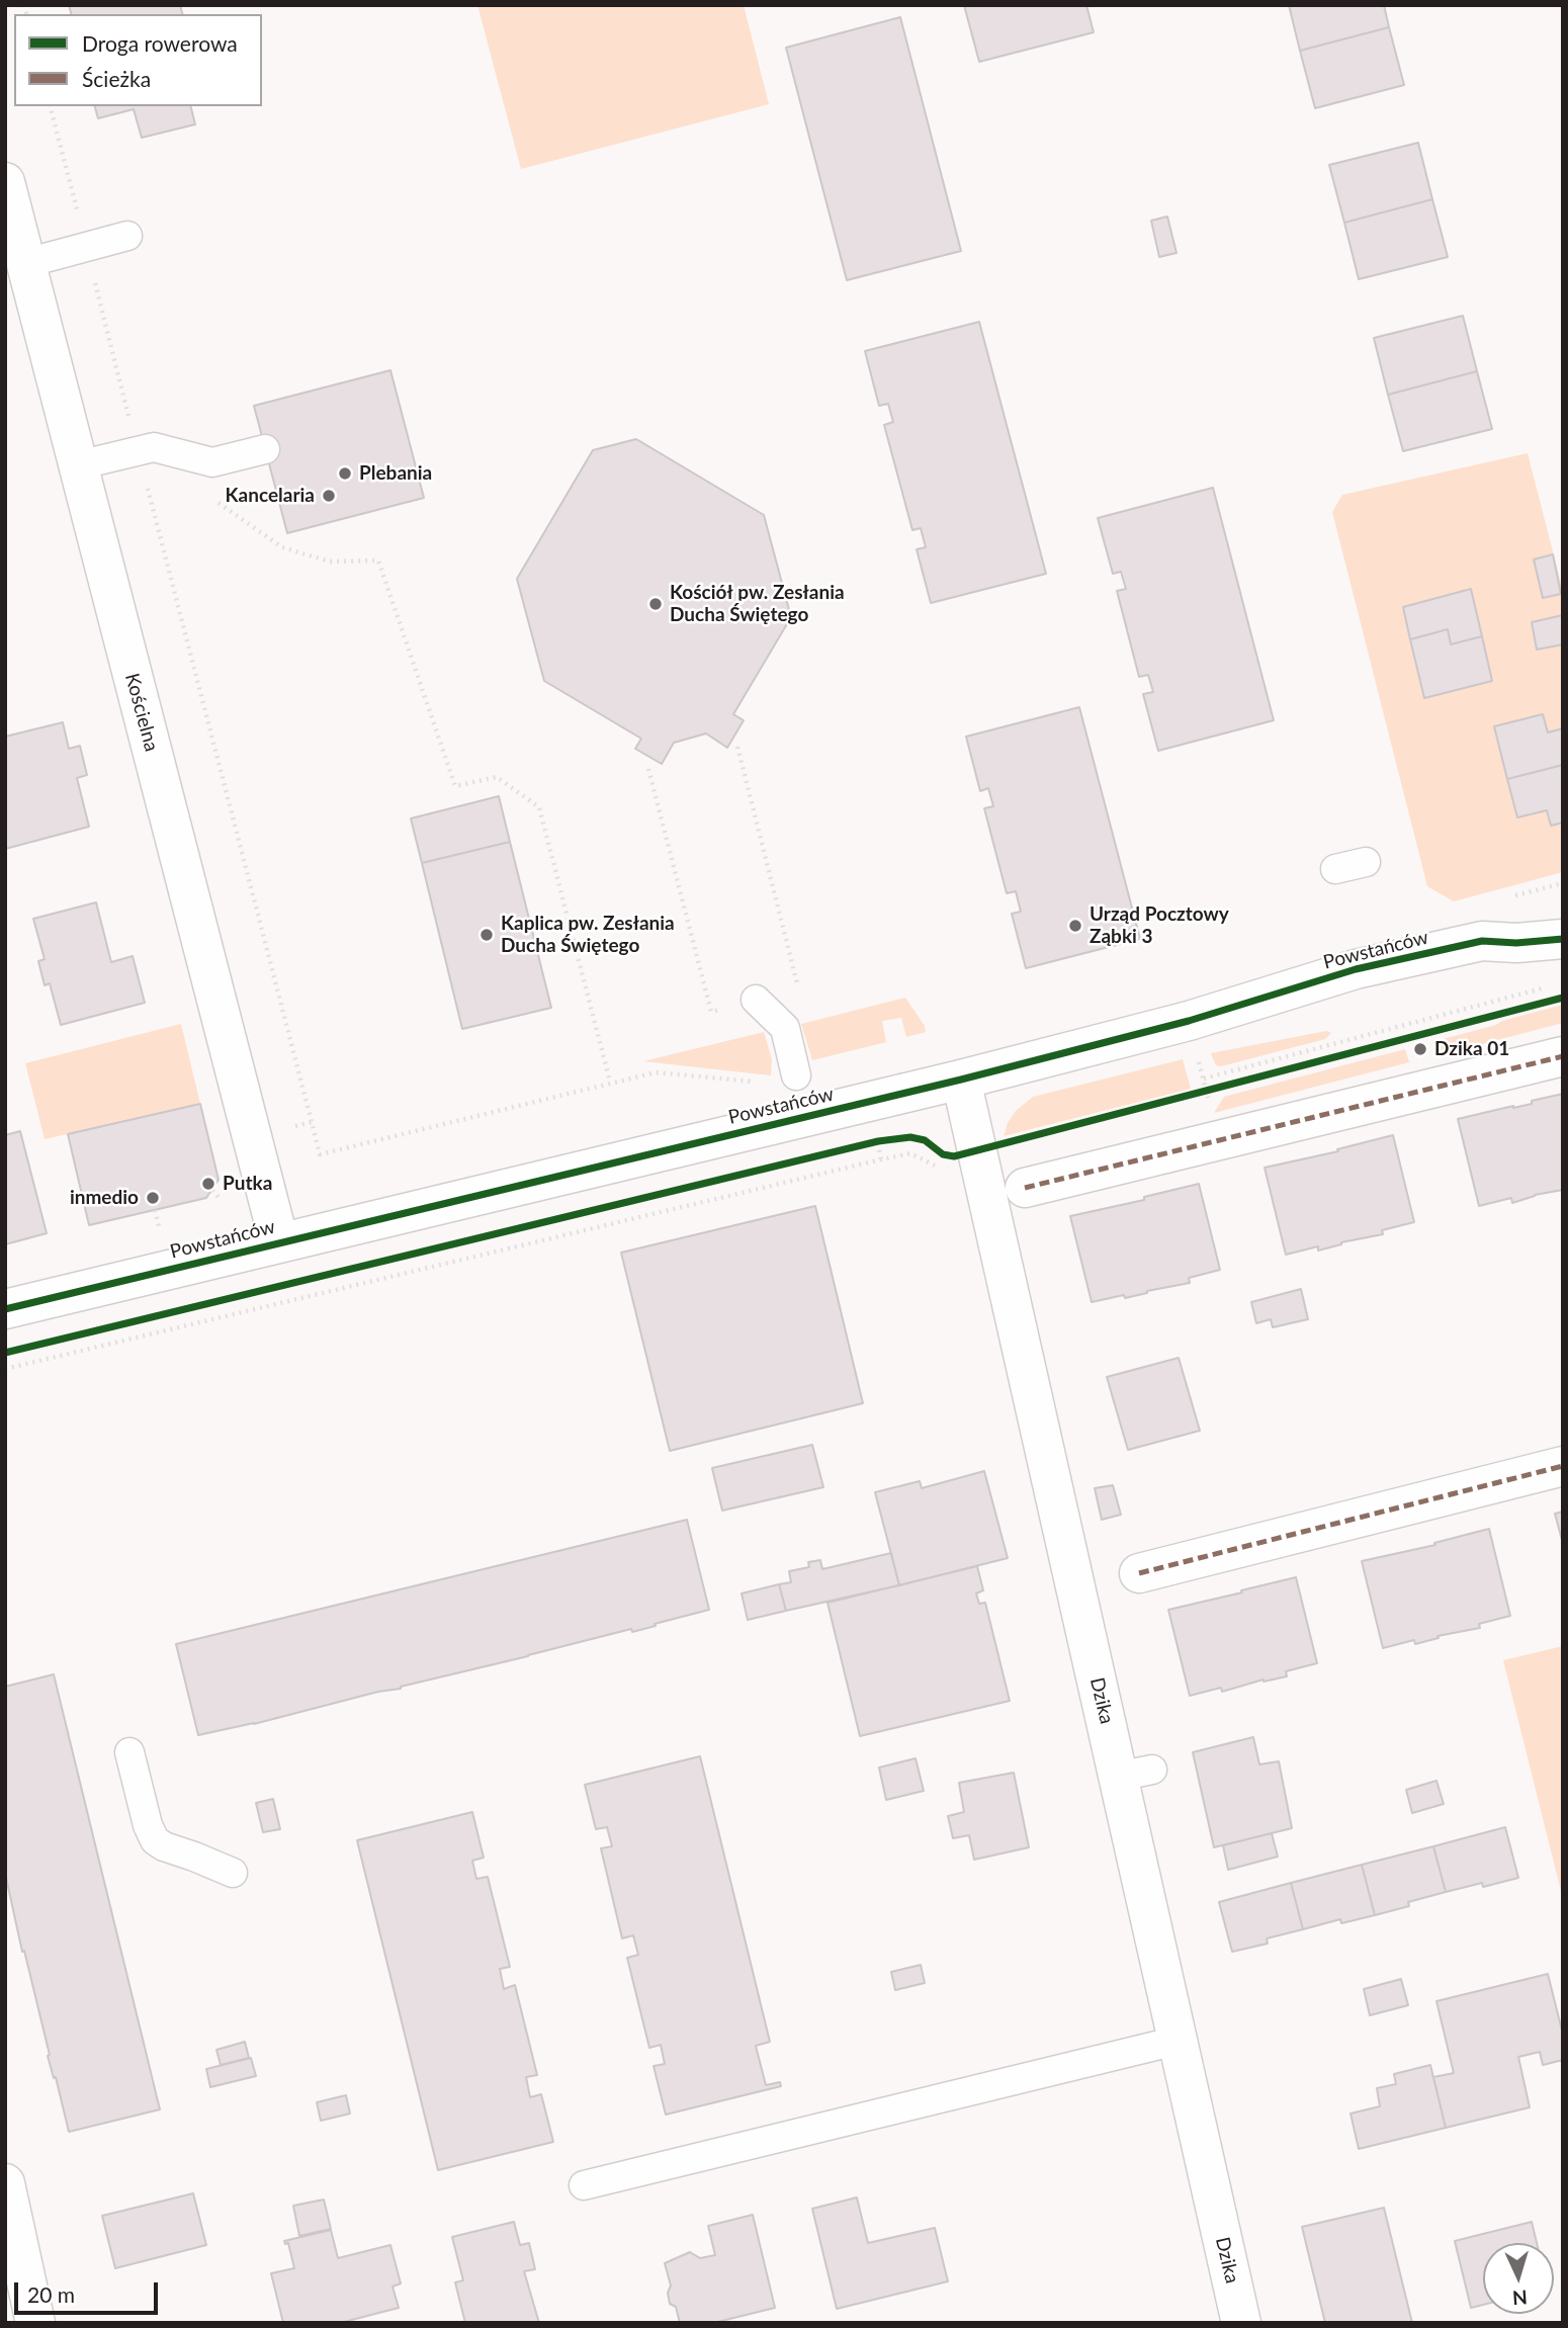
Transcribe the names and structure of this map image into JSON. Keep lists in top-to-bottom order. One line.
{"streets":{"street":["Kościelna","Powstańców","Dzika"]},"crossings":[["Kościelna","Powstańców"],["Powstańców","Dzika"]],"places":["Plebania","Kancelaria","Kościół pw. Zesłania Ducha Świętego","Urząd Pocztowy Ząbki 3","Kaplica pw. Zesłania Ducha Świętego","Dzika 01","Putka","inmedio"],"legend":["Droga rowerowa","Ścieżka"],"scale_bar":"20 m","north":"bottom"}
